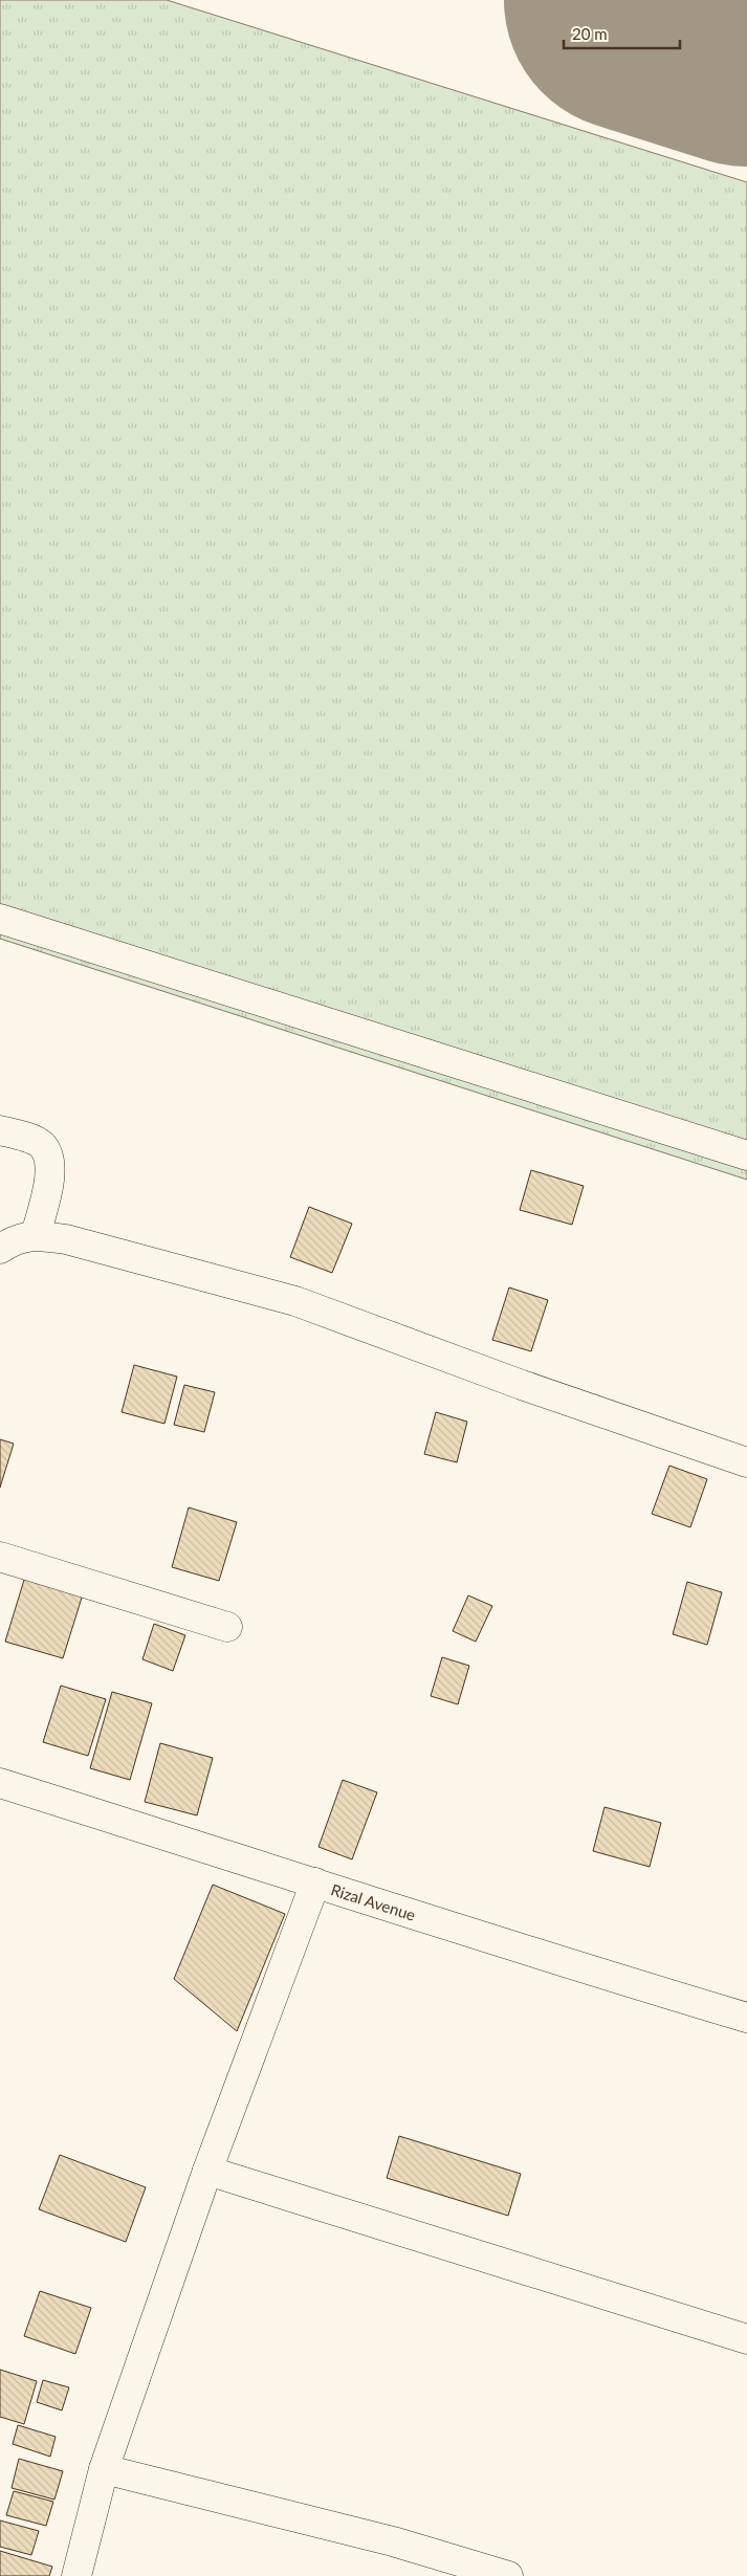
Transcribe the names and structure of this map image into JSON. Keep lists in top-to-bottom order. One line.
{"streets":{"street":["Rizal Avenue"]},"scale_bar":"20 m"}
